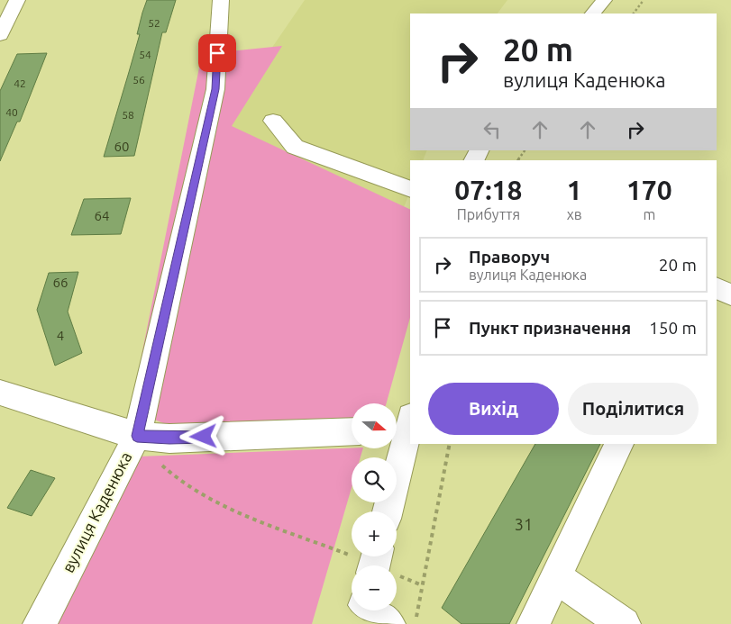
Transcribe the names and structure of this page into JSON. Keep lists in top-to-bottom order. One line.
{"streets":{"street":["вулиця Каденюка"]},"house_numbers":["52","54","56","42","40","58","60","64","66","4","31"],"north":"right","page":{"turn":["20 m","вулиця Каденюка"],"eta":["07:18","Прибуття","1","хв","170","m"],"list":[{"name":"Праворуч","note":"вулиця Каденюка","value":"20 m"},{"name":"Пункт призначення","value":"150 m"}],"buttons":["Вихід","Поділитися"],"map_buttons":["+","−"]}}
